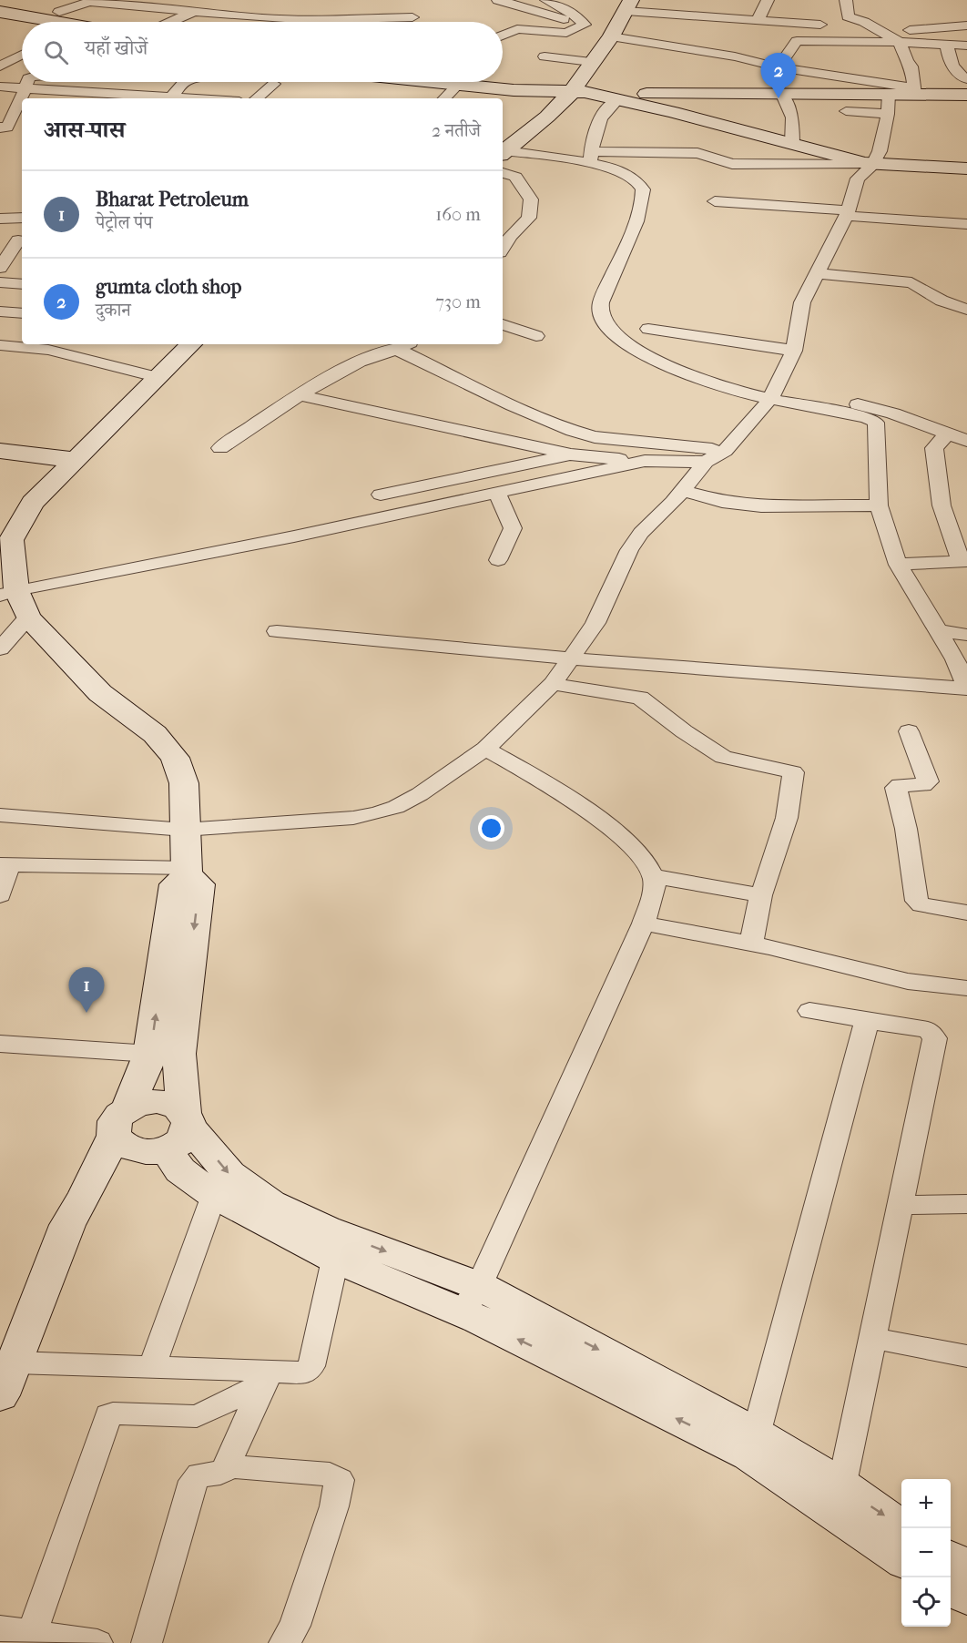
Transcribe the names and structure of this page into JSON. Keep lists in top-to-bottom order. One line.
{"page":{"search":"यहाँ खोजें","pins":["2","1"],"heading":["आस-पास","2 नतीजे"],"list":[{"mark":"1","name":"Bharat Petroleum","note":"पेट्रोल पंप","value":"160 m"},{"mark":"2","name":"gumta cloth shop","note":"दुकान","value":"730 m"}],"map_buttons":["+","−"]}}
